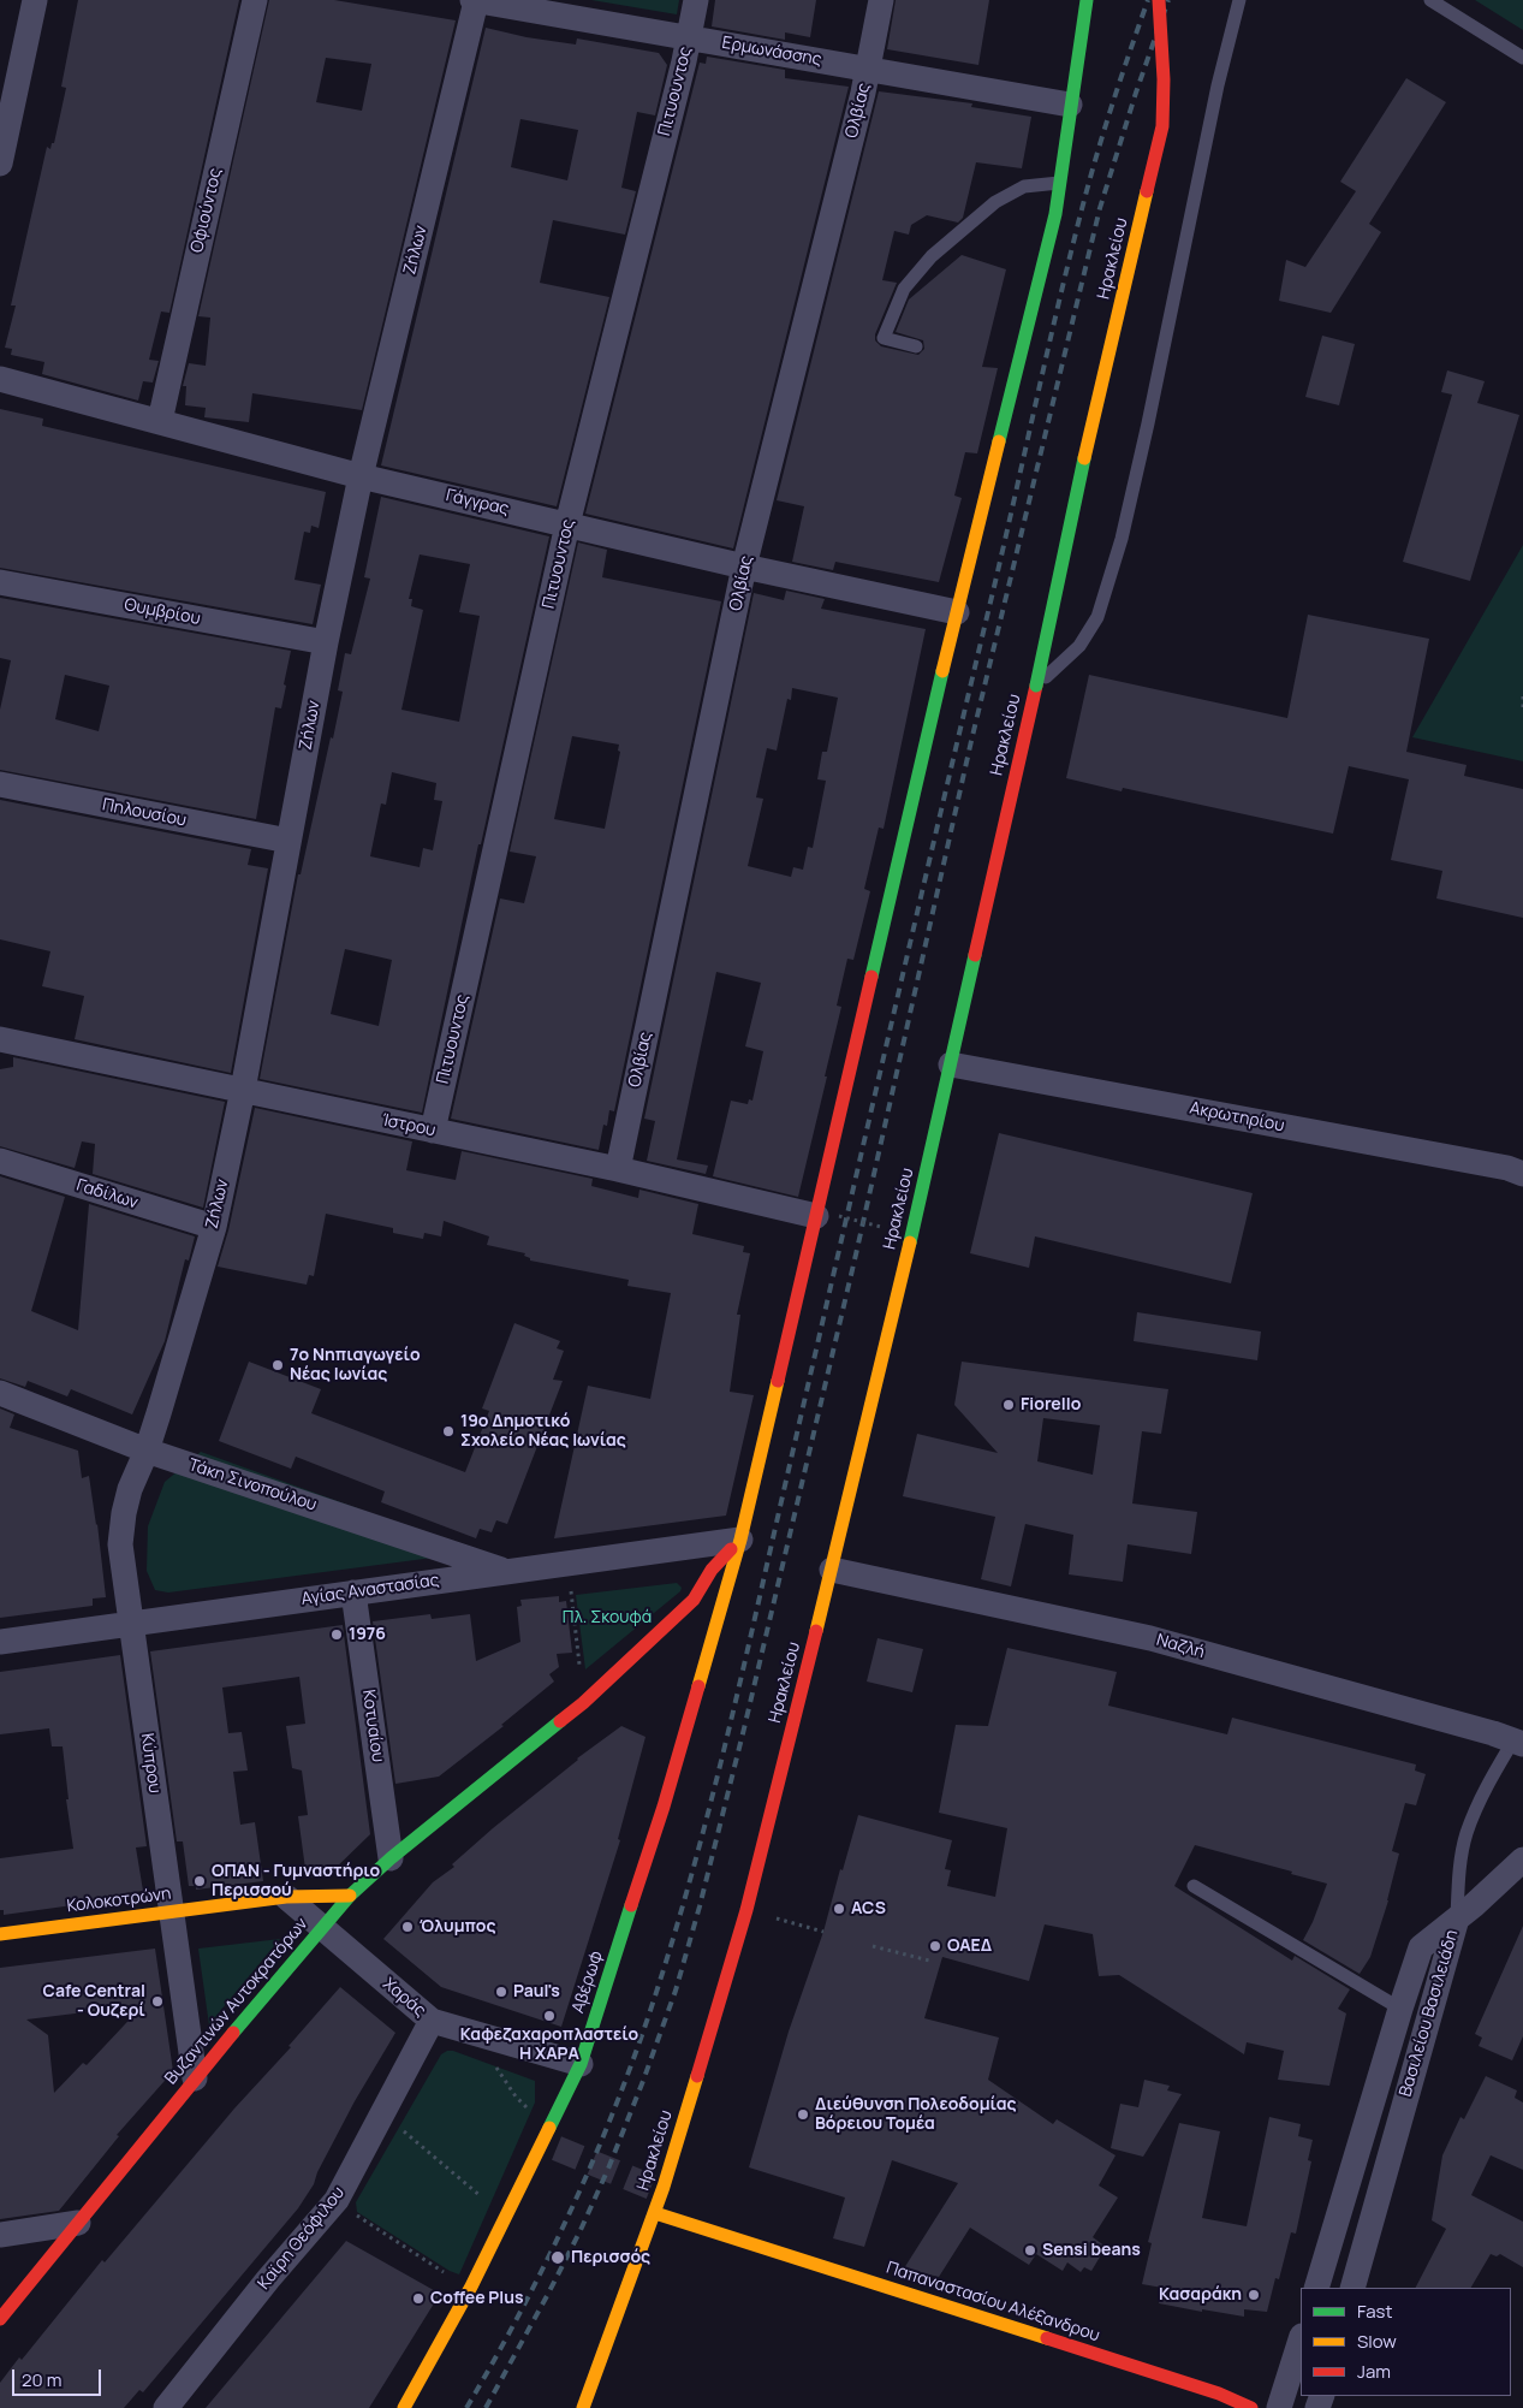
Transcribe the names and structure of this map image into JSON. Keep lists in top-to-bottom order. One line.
{"streets":{"street":["Ερμωνάσσης","Πιτυουντος","Ολβίας","Οφιούντος","Ζήλων","Ηρακλείου","Γάγγρας","Θυμβρίου","Πηλουσίου","Ακρωτηρίου","Ίστρου","Γαδίλων","Τάκη Σινοπούλου","Αγίας Αναστασίας","Ναζλή","Κοτυαίου","Κύπρου","Κολοκοτρώνη","Αβέρωφ","Χαράς","Βυζαντινών Αυτοκρατόρων","Βασιλείου Βασιλειάδη","Καϊρη Θεόφιλου","Παπαναστασίου Αλέξανδρου"]},"crossings":[["Ερμωνάσσης","Πιτυουντος"],["Ερμωνάσσης","Ολβίας"],["Ερμωνάσσης","Ζήλων"],["Πιτυουντος","Γάγγρας"],["Πιτυουντος","Ίστρου"],["Ολβίας","Γάγγρας"],["Ολβίας","Ίστρου"],["Οφιούντος","Γάγγρας"],["Ζήλων","Γάγγρας"],["Ζήλων","Θυμβρίου"],["Ζήλων","Πηλουσίου"],["Ζήλων","Ίστρου"],["Ζήλων","Γαδίλων"],["Ζήλων","Τάκη Σινοπούλου"],["Ζήλων","Κύπρου"],["Ηρακλείου","Ακρωτηρίου"],["Ηρακλείου","Ναζλή"],["Ηρακλείου","Παπαναστασίου Αλέξανδρου"],["Τάκη Σινοπούλου","Αγίας Αναστασίας"],["Τάκη Σινοπούλου","Κύπρου"],["Αγίας Αναστασίας","Κοτυαίου"],["Αγίας Αναστασίας","Κύπρου"],["Αγίας Αναστασίας","Αβέρωφ"],["Αγίας Αναστασίας","Βυζαντινών Αυτοκρατόρων"],["Κοτυαίου","Βυζαντινών Αυτοκρατόρων"],["Κύπρου","Κολοκοτρώνη"],["Κύπρου","Βυζαντινών Αυτοκρατόρων"],["Κολοκοτρώνη","Χαράς"],["Κολοκοτρώνη","Βυζαντινών Αυτοκρατόρων"],["Αβέρωφ","Χαράς"],["Αβέρωφ","Βυζαντινών Αυτοκρατόρων"],["Χαράς","Βυζαντινών Αυτοκρατόρων"],["Χαράς","Καϊρη Θεόφιλου"]],"parks":["Πλ. Σκουφά"],"places":["7ο Νηπιαγωγείο Νέας Ιωνίας","Fiorello","19ο Δημοτικό Σχολείο Νέας Ιωνίας","1976","ΟΠΑΝ - Γυμναστήριο Περισσού","ACS","Όλυμπος","ΟΑΕΔ","Paul's","Cafe Central - Ουζερί","Καφεζαχαροπλαστείο Η ΧΑΡΑ","Διεύθυνση Πολεοδομίας Βόρειου Τομέα","Sensi beans","Περισσός","Κασαράκη","Coffee Plus"],"legend":["Fast","Slow","Jam"],"scale_bar":"20 m"}
